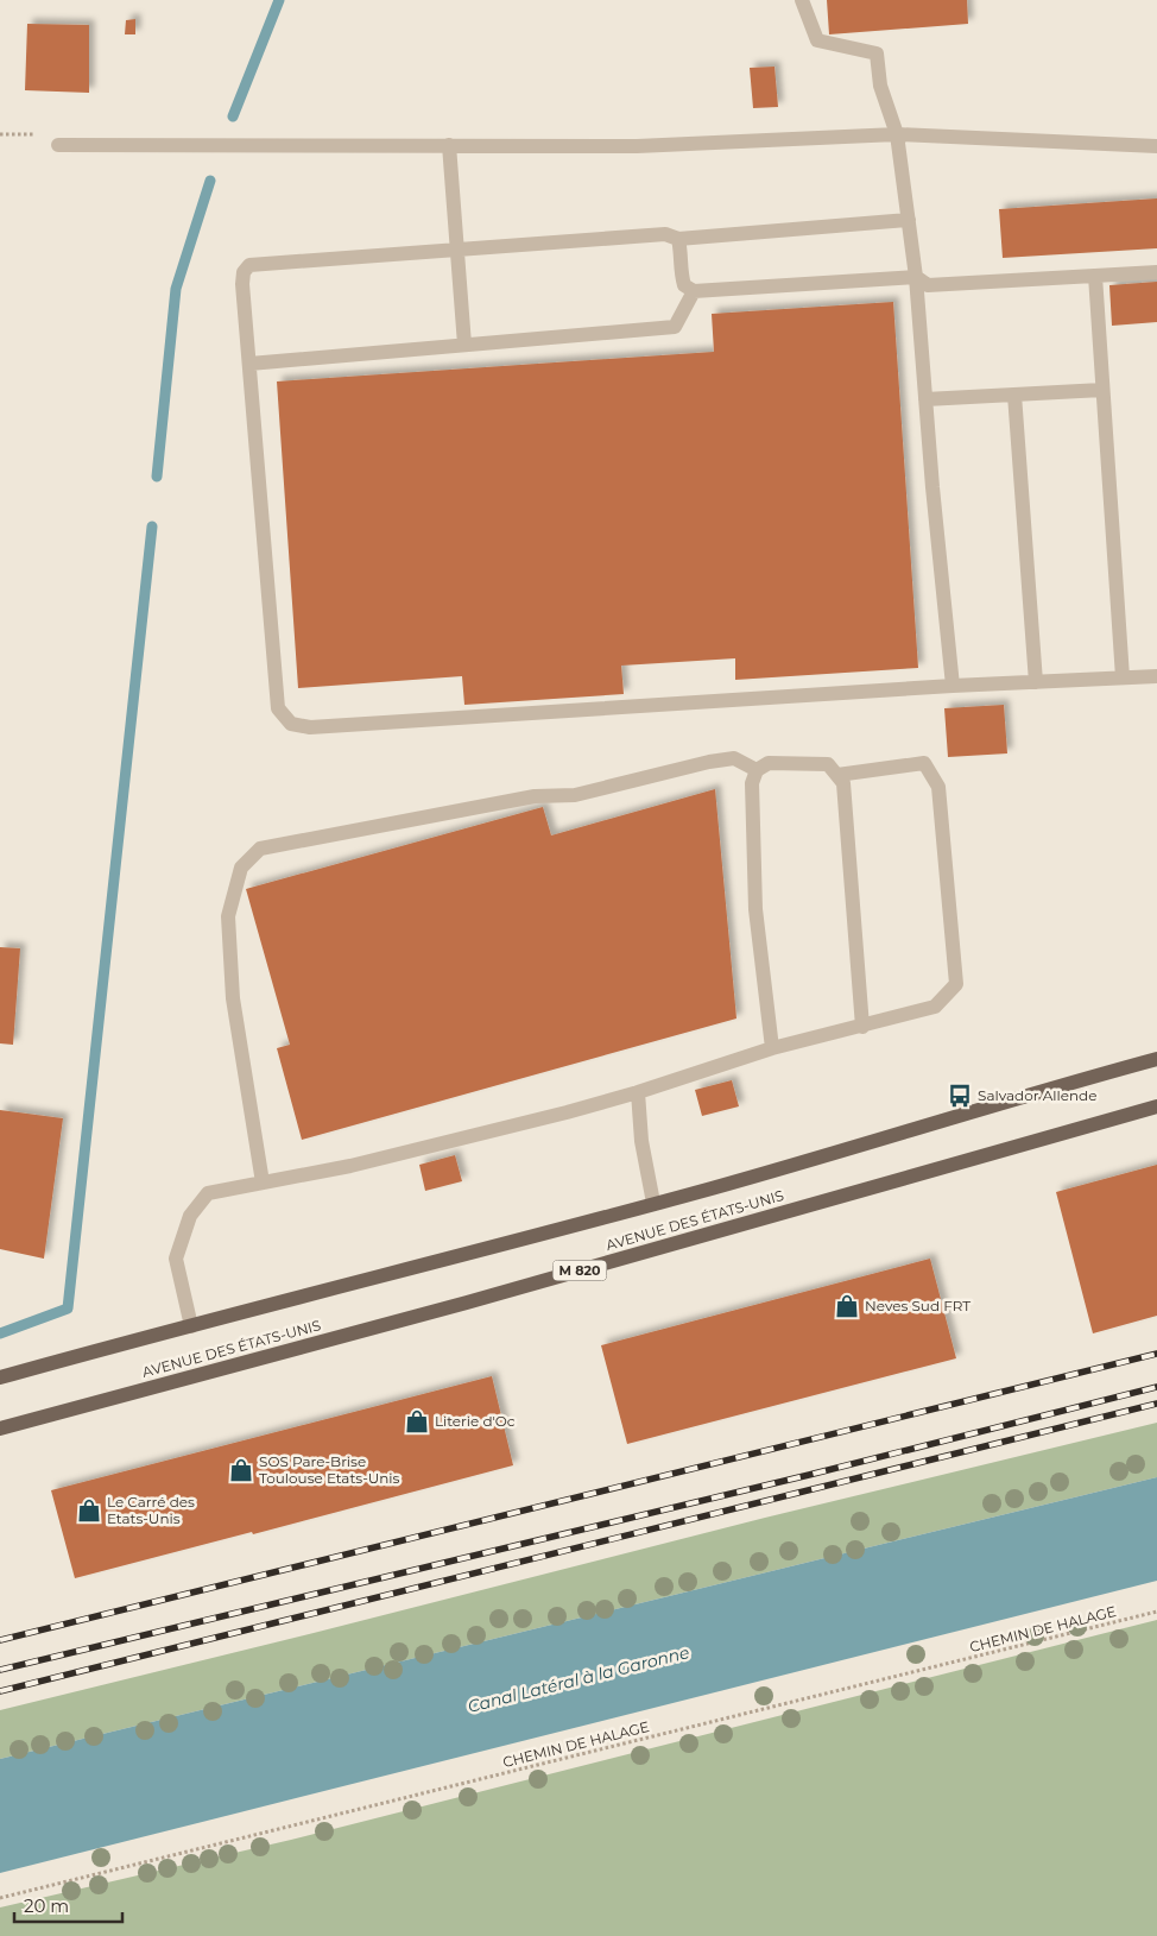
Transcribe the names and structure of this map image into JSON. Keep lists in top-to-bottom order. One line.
{"streets":{"main road":["AVENUE DES ÉTATS-UNIS","M 820"],"path":["CHEMIN DE HALAGE"]},"water":["Canal Latéral à la Garonne"],"places":{"bus stop":["Salvador Allende"],"shop":["Neves Sud FRT","Literie d'Oc","SOS Pare-Brise Toulouse Etats-Unis","Le Carré des Etats-Unis"]},"scale_bar":"20 m"}
